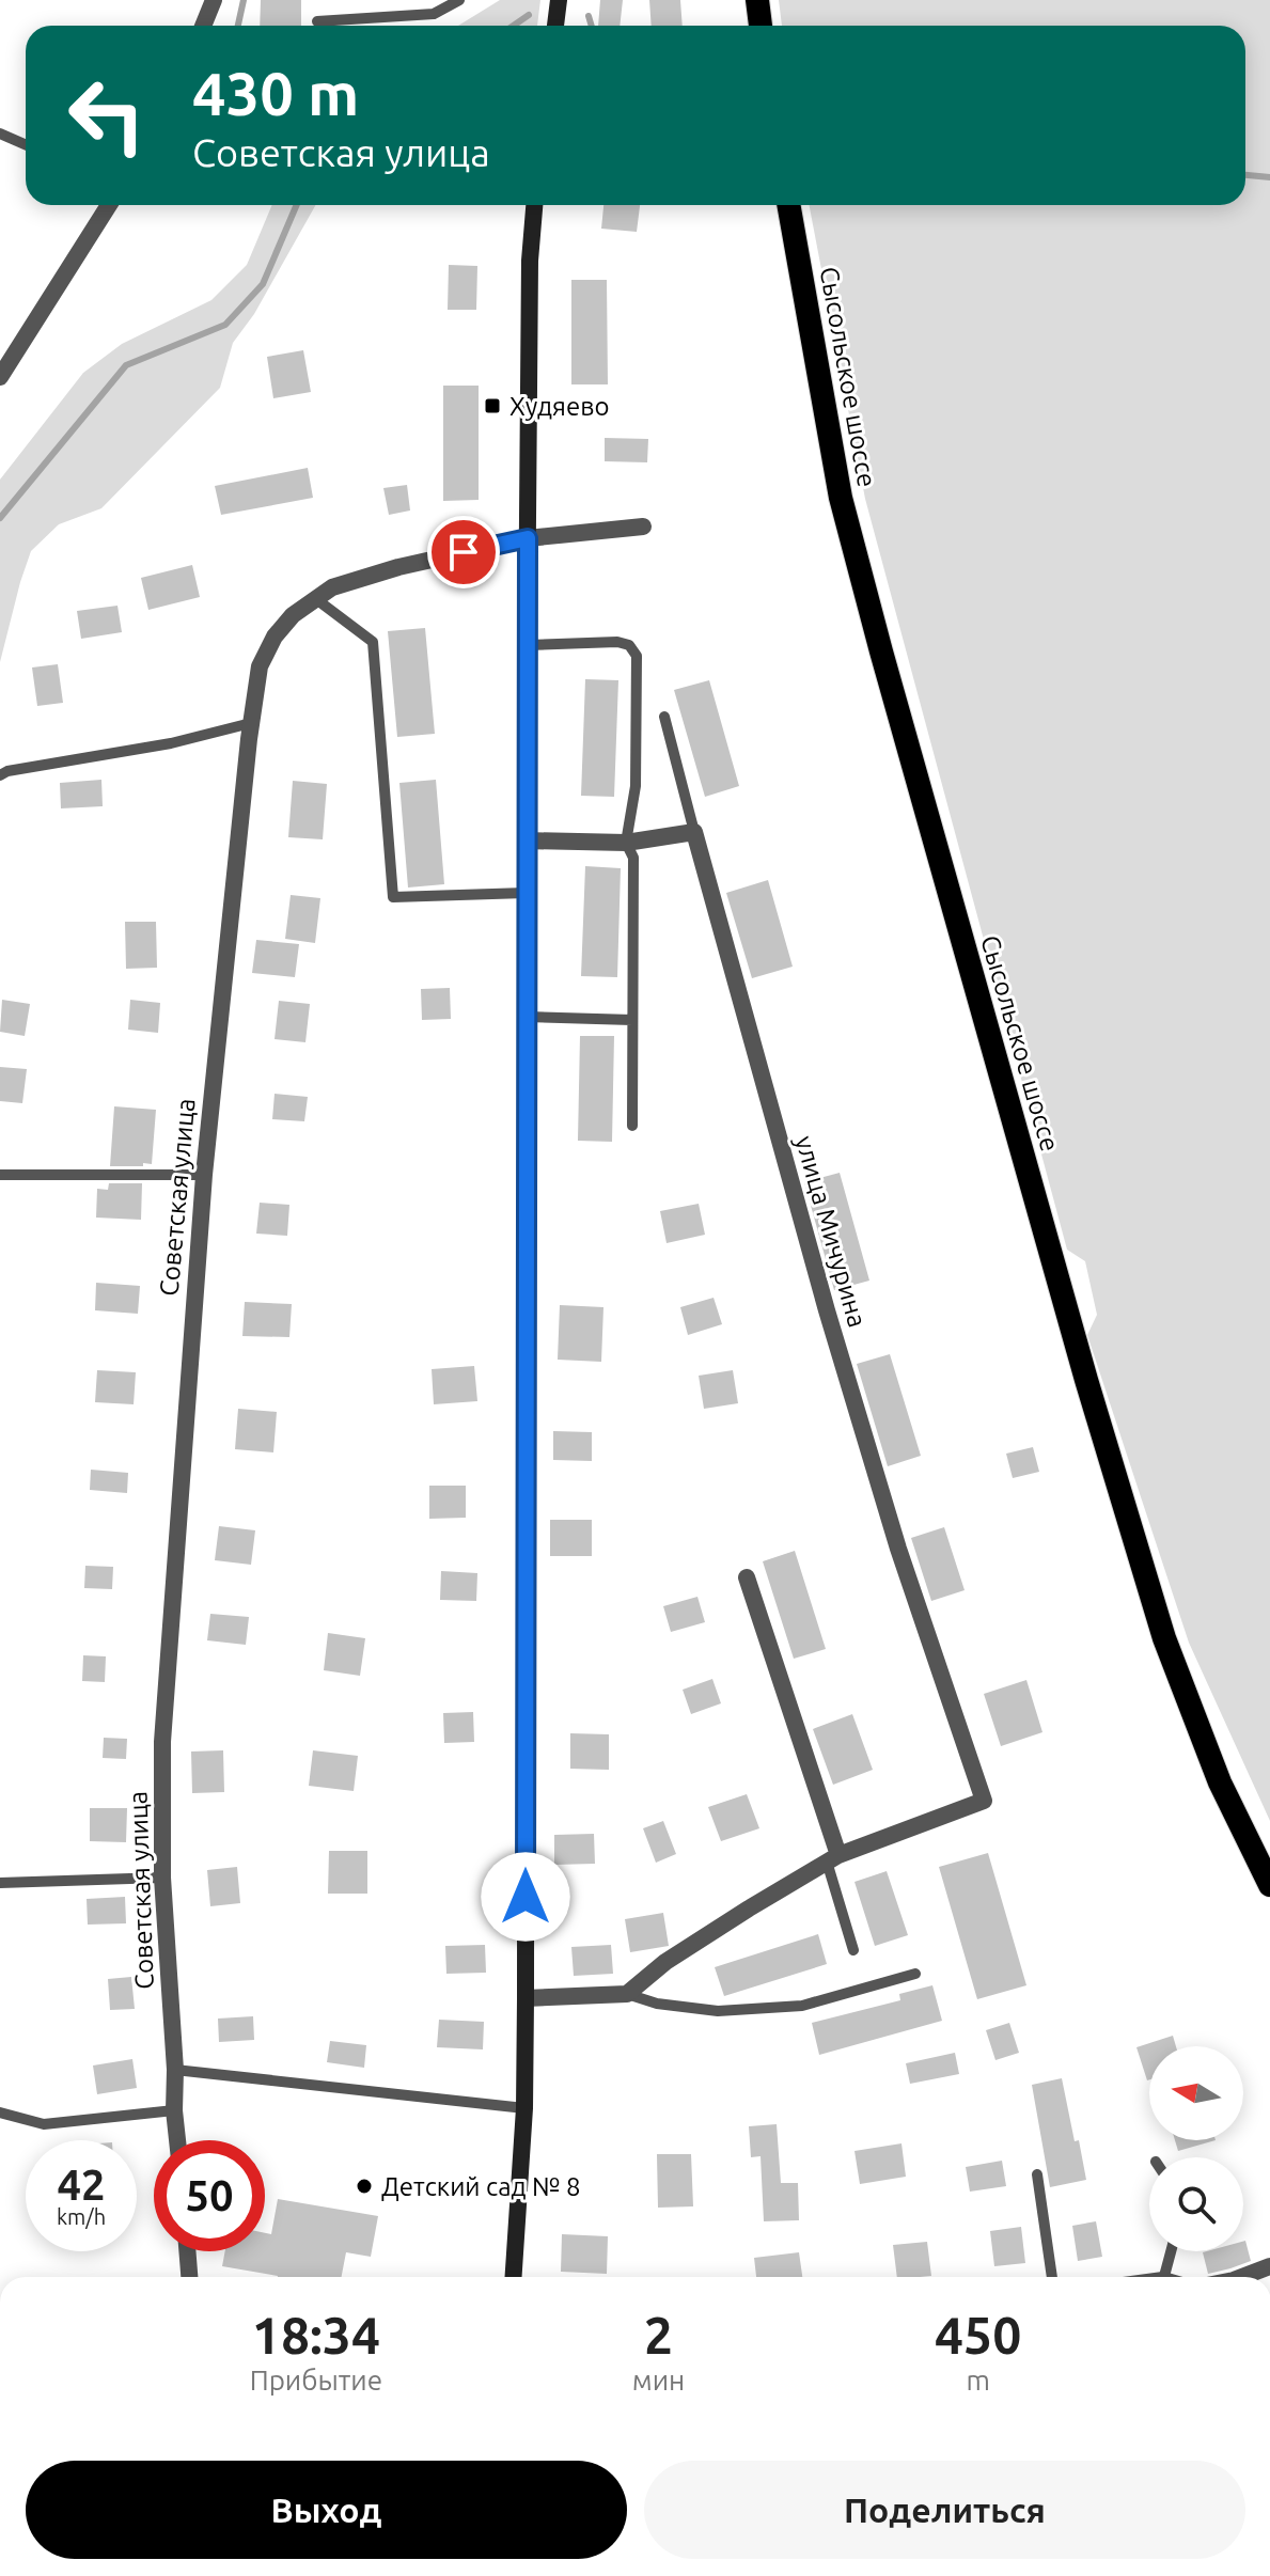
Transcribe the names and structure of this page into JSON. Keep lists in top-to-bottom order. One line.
{"streets":{"highway":["Сысольское шоссе"],"street":["Советская улица","улица Мичурина"]},"places":{"transit":["Худяево"],"other":["Детский сад № 8"]},"north":"left","page":{"turn":["430 m","Советская улица"],"speed":"42 km/h","limit":"50","eta":["18:34","Прибытие","2","мин","450","m"],"buttons":["Выход","Поделиться"]}}
